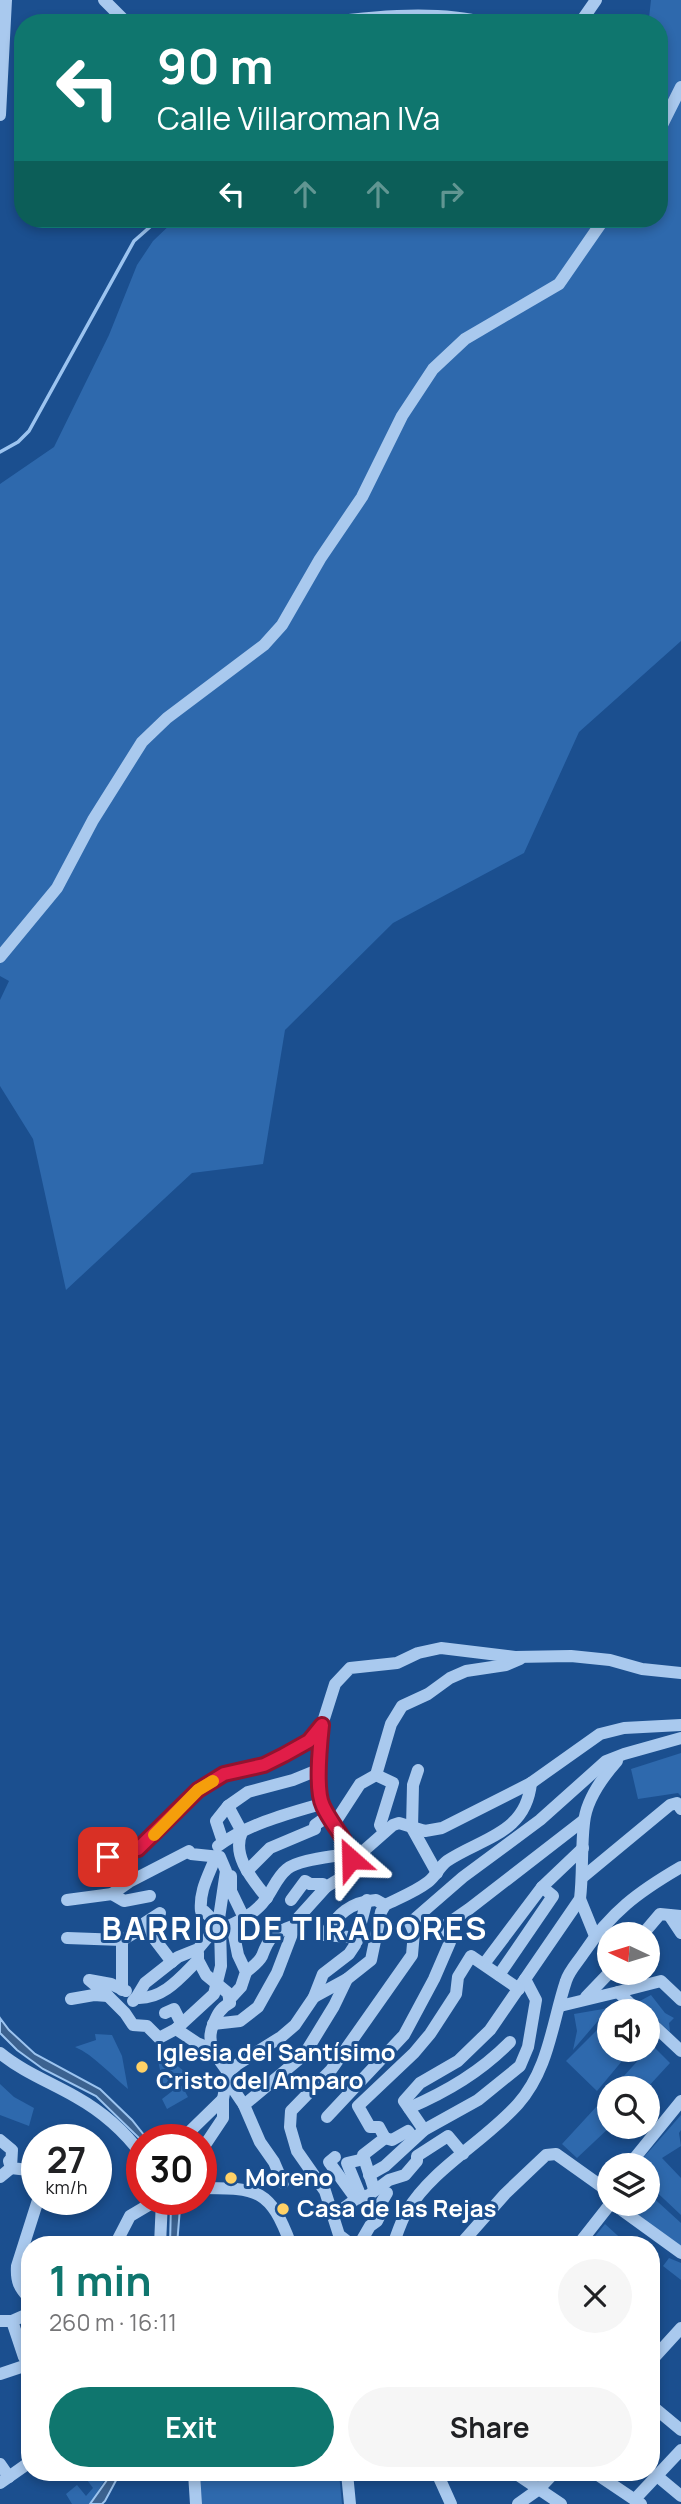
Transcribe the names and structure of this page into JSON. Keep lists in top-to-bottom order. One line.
{"districts":["BARRIO DE TIRADORES"],"places":["Iglesia del Santísimo Cristo del Amparo","Moreno","Casa de las Rejas"],"north":"left","page":{"turn":["90 m","Calle Villaroman IVa"],"speed":"27 km/h","limit":"30","heading":["1 min","260 m · 16:11"],"buttons":["Exit","Share"]}}
